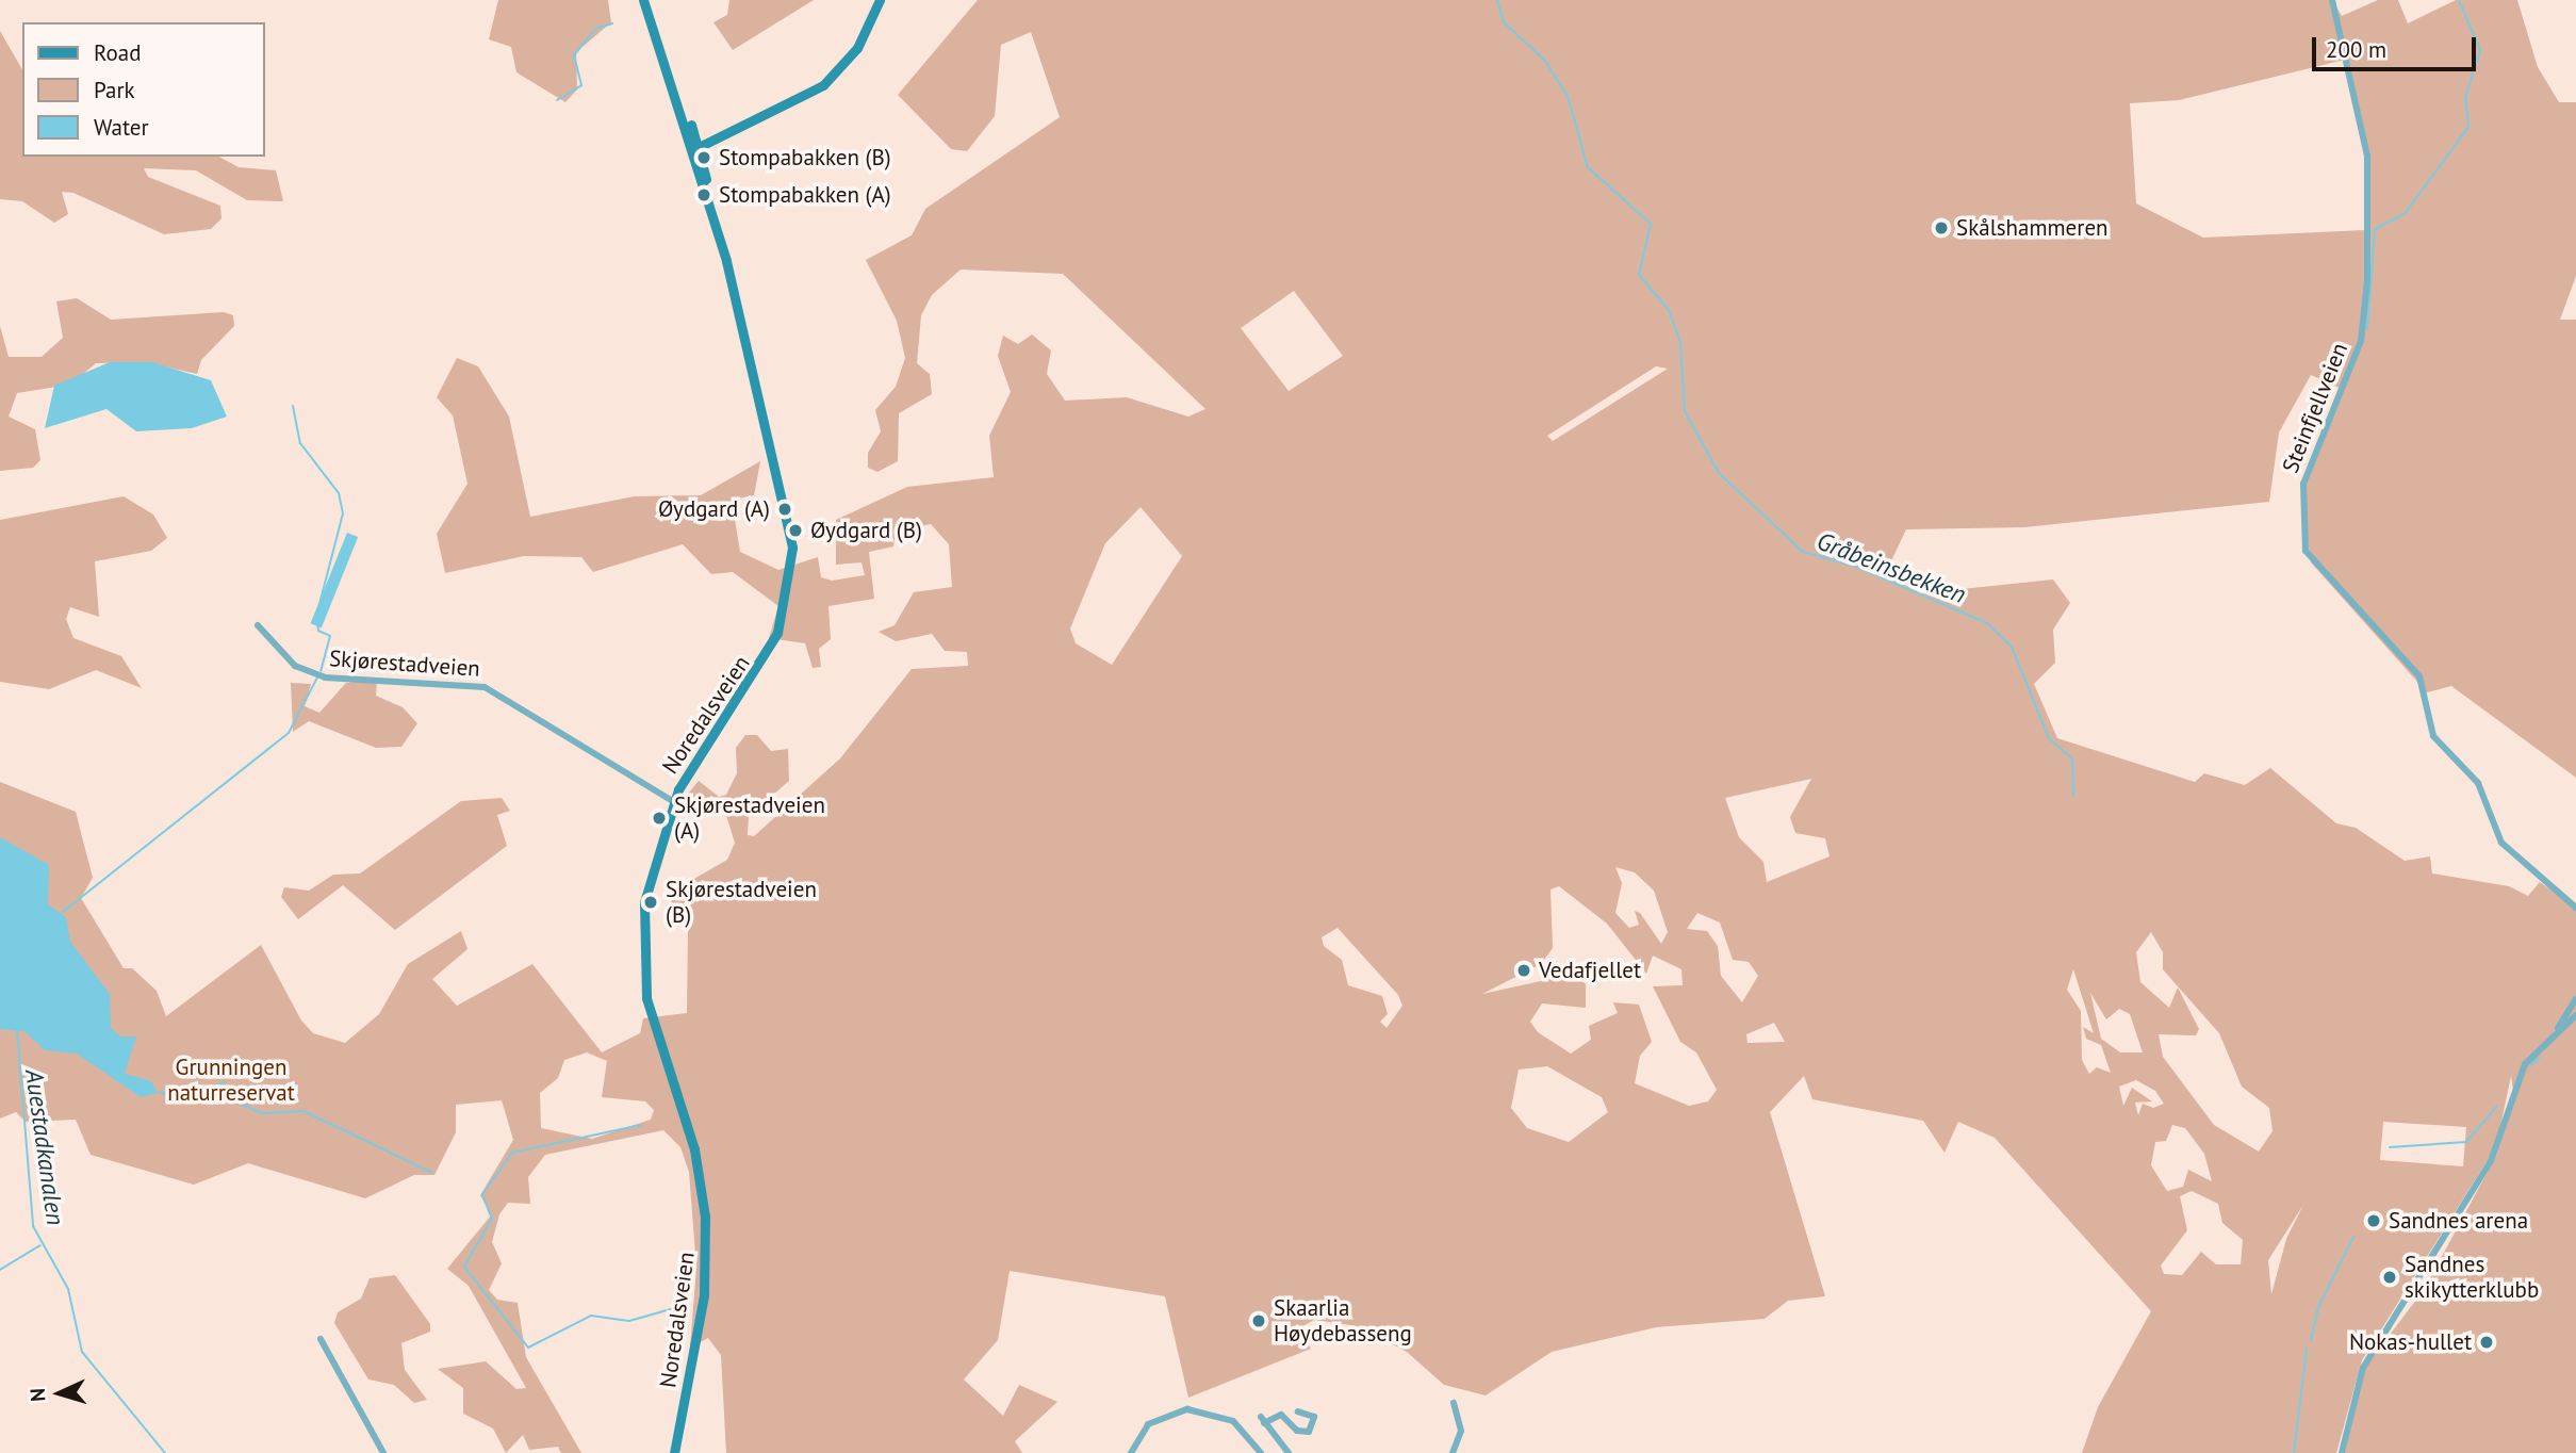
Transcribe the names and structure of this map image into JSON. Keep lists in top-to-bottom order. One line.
{"streets":{"main road":["Noredalsveien"],"street":["Steinfjellveien","Skjørestadveien"]},"crossings":[["Skjørestadveien","Noredalsveien"]],"water":["Gråbeinsbekken","Auestadkanalen"],"parks":["Grunningen naturreservat"],"places":["Stompabakken (B)","Stompabakken (A)","Skålshammeren","Øydgard (A)","Øydgard (B)","Skjørestadveien (A)","Skjørestadveien (B)","Vedafjellet","Sandnes arena","Sandnes skikytterklubb","Skaarlia Høydebasseng","Nokas-hullet"],"legend":["Road","Park","Water"],"scale_bar":"200 m","north":"left"}
